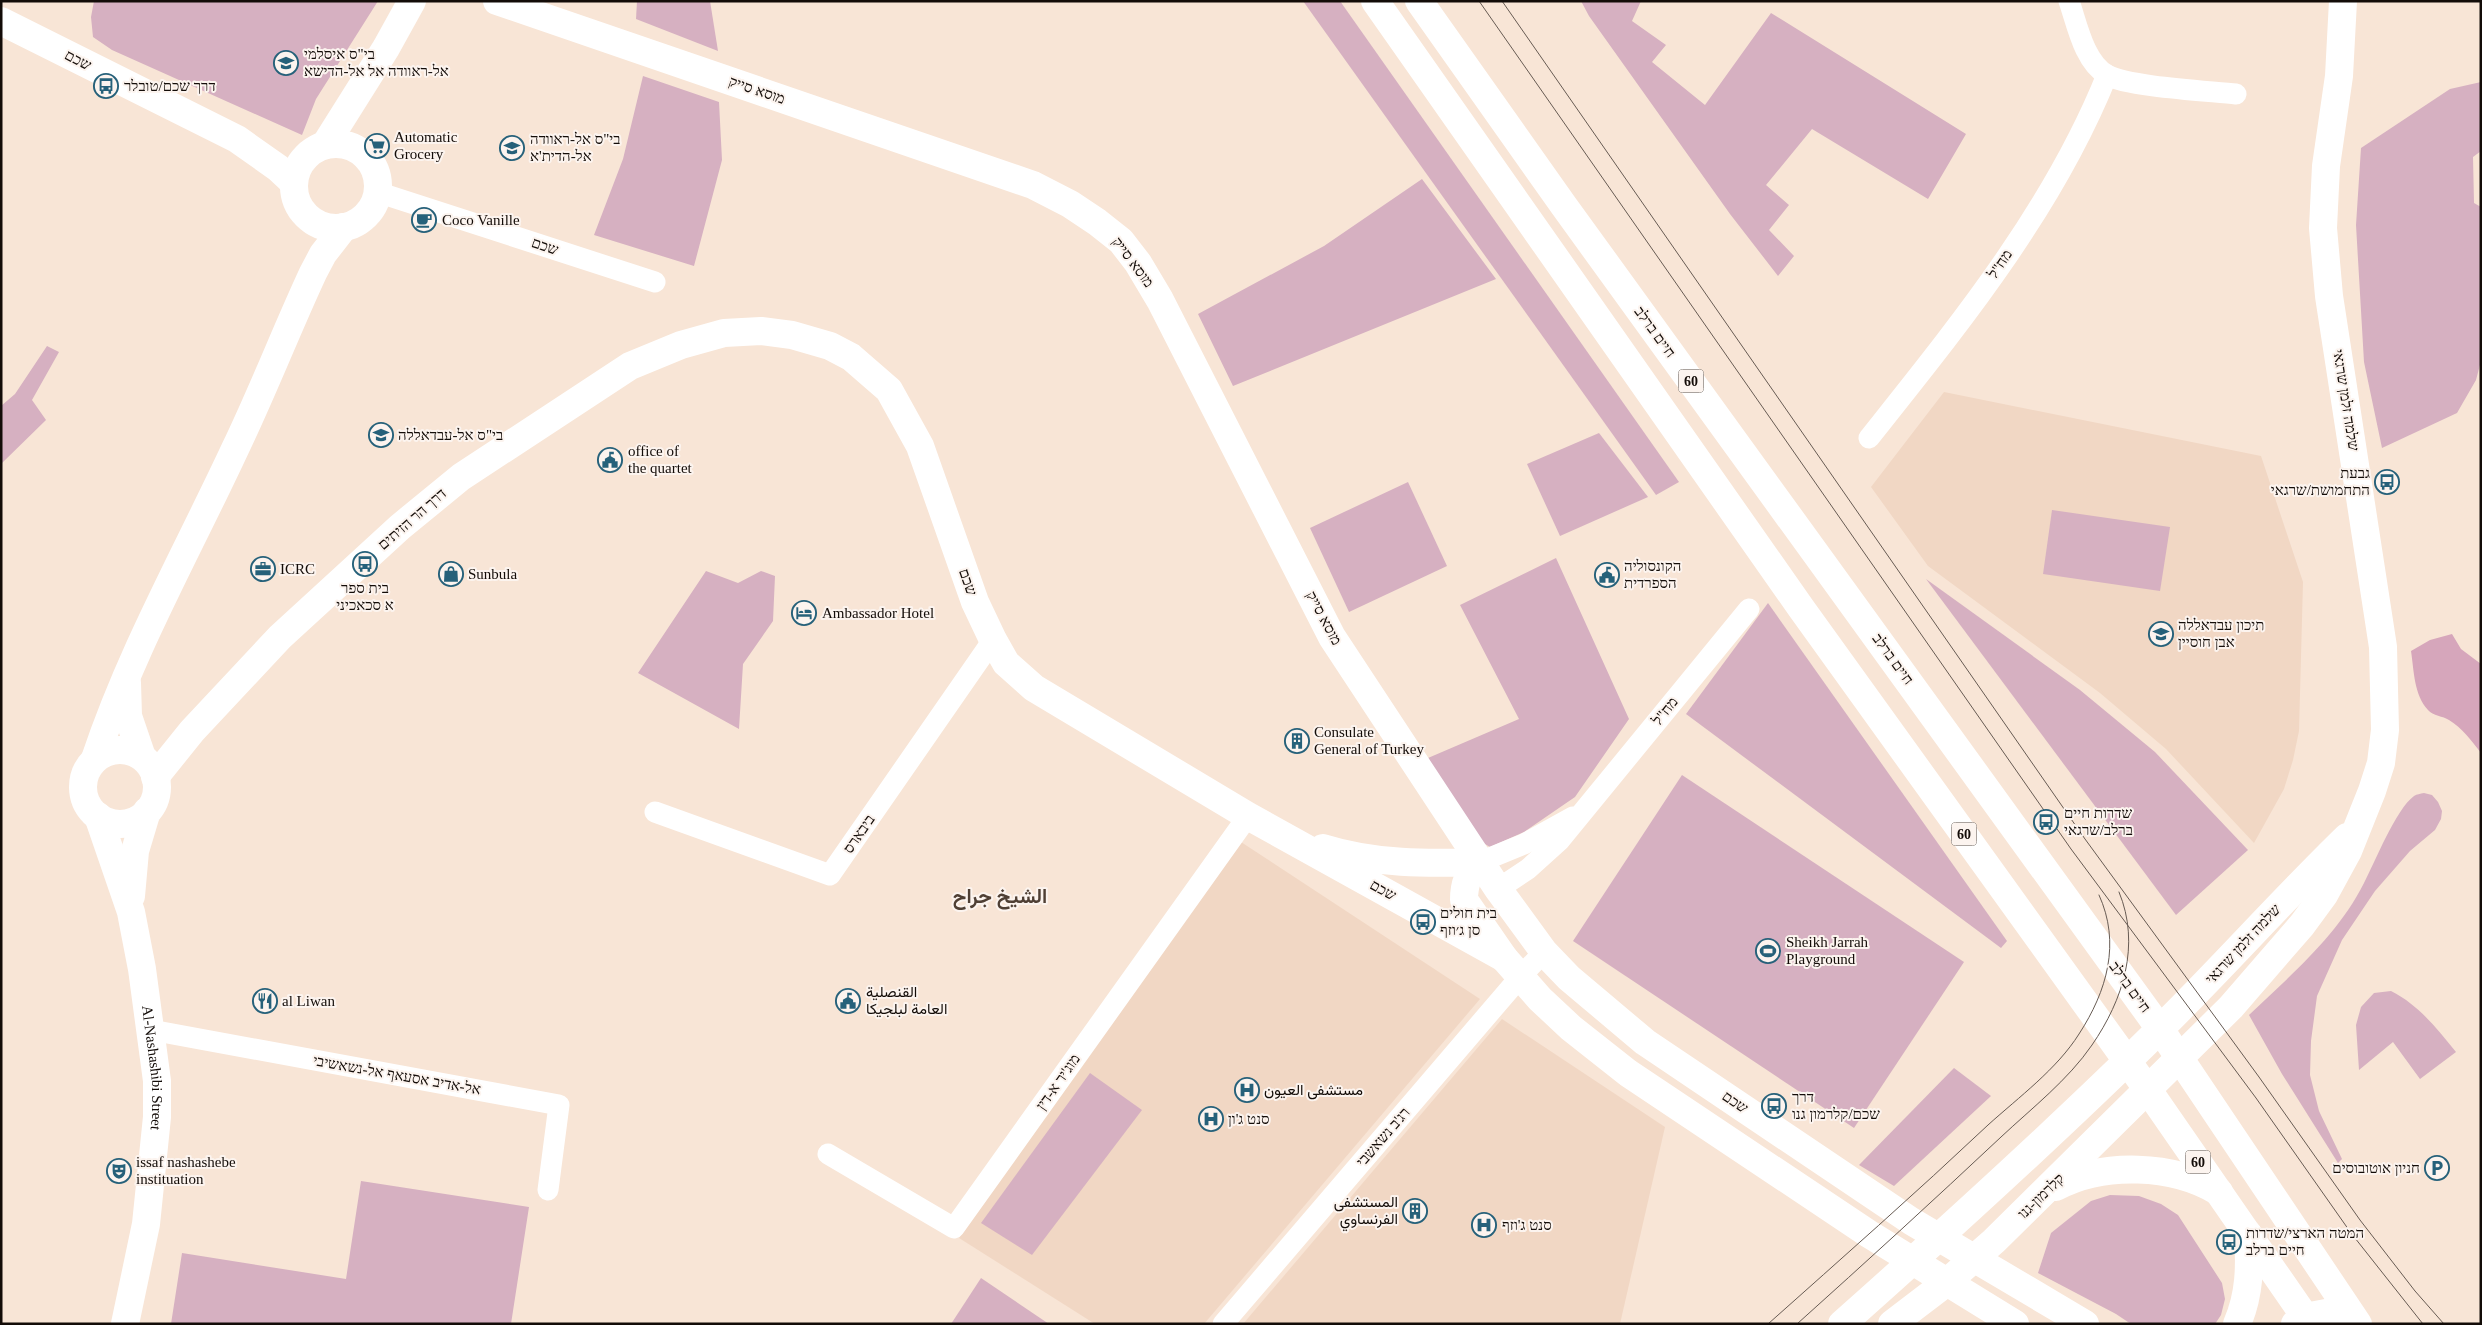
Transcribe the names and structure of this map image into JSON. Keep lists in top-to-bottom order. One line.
{"streets":{"main road":["שכם","מוסא סייק","מח\"ל","חיים ברלב","60","שלמה זלמן שרגאי","דרך הר הזיתים","Al-Nashashibi Street","קלרמון-גנו"],"street":["ביבארס","אל-אדיב אסעאף אל-נשאשיבי","מוג'יר א-דין","רג'ב נשאשבי"]},"crossings":[["שכם","מוסא סייק"],["שכם","מח\"ל"],["שכם","דרך הר הזיתים"],["שכם","ביבארס"],["שכם","מוג'יר א-דין"],["שכם","רג'ב נשאשבי"],["שכם","קלרמון-גנו"],["מוסא סייק","מח\"ל"],["חיים ברלב","שלמה זלמן שרגאי"],["חיים ברלב","קלרמון-גנו"],["60","שלמה זלמן שרגאי"],["60","קלרמון-גנו"],["שלמה זלמן שרגאי","קלרמון-גנו"],["Al-Nashashibi Street","אל-אדיב אסעאף אל-נשאשיבי"]],"districts":["الشيخ جراح"],"places":{"school or university":["בי\"ס איסלמי אל-ראוודה אל אל-הדישא","בי\"ס אל-ראוודה אל-הדית'א","בי\"ס אל-עבדאללה","תיכון עבדאללה אבן חוסיין"],"bus stop":["דרך שכם/טובלר","גבעת התחמושת/שרגאי","בית ספר א סכאכיני","שדרות חיים ברלב/שרגאי","בית חולים סן ג׳וזף","דרך שכם/קלרמון גנו","המטה הארצי/שדרות חיים ברלב"],"supermarket":["Automatic Grocery"],"cafe":["Coco Vanille"],"public building":["office of the quartet","הקונסוליה הספרדית","القنصلية العامة لبلجيكا"],"office":["ICRC"],"shop":["Sunbula"],"hotel":["Ambassador Hotel"],"building":["Consulate General of Turkey","المستشفى الفرنساوي"],"sports":["Sheikh Jarrah Playground"],"restaurant":["al Liwan"],"hospital":["مستشفى العيون","סנט ג'ון","סנט ג'וזף"],"parking":["חניון אוטובוסים"],"theatre":["issaf nashashebe instituation"]}}
